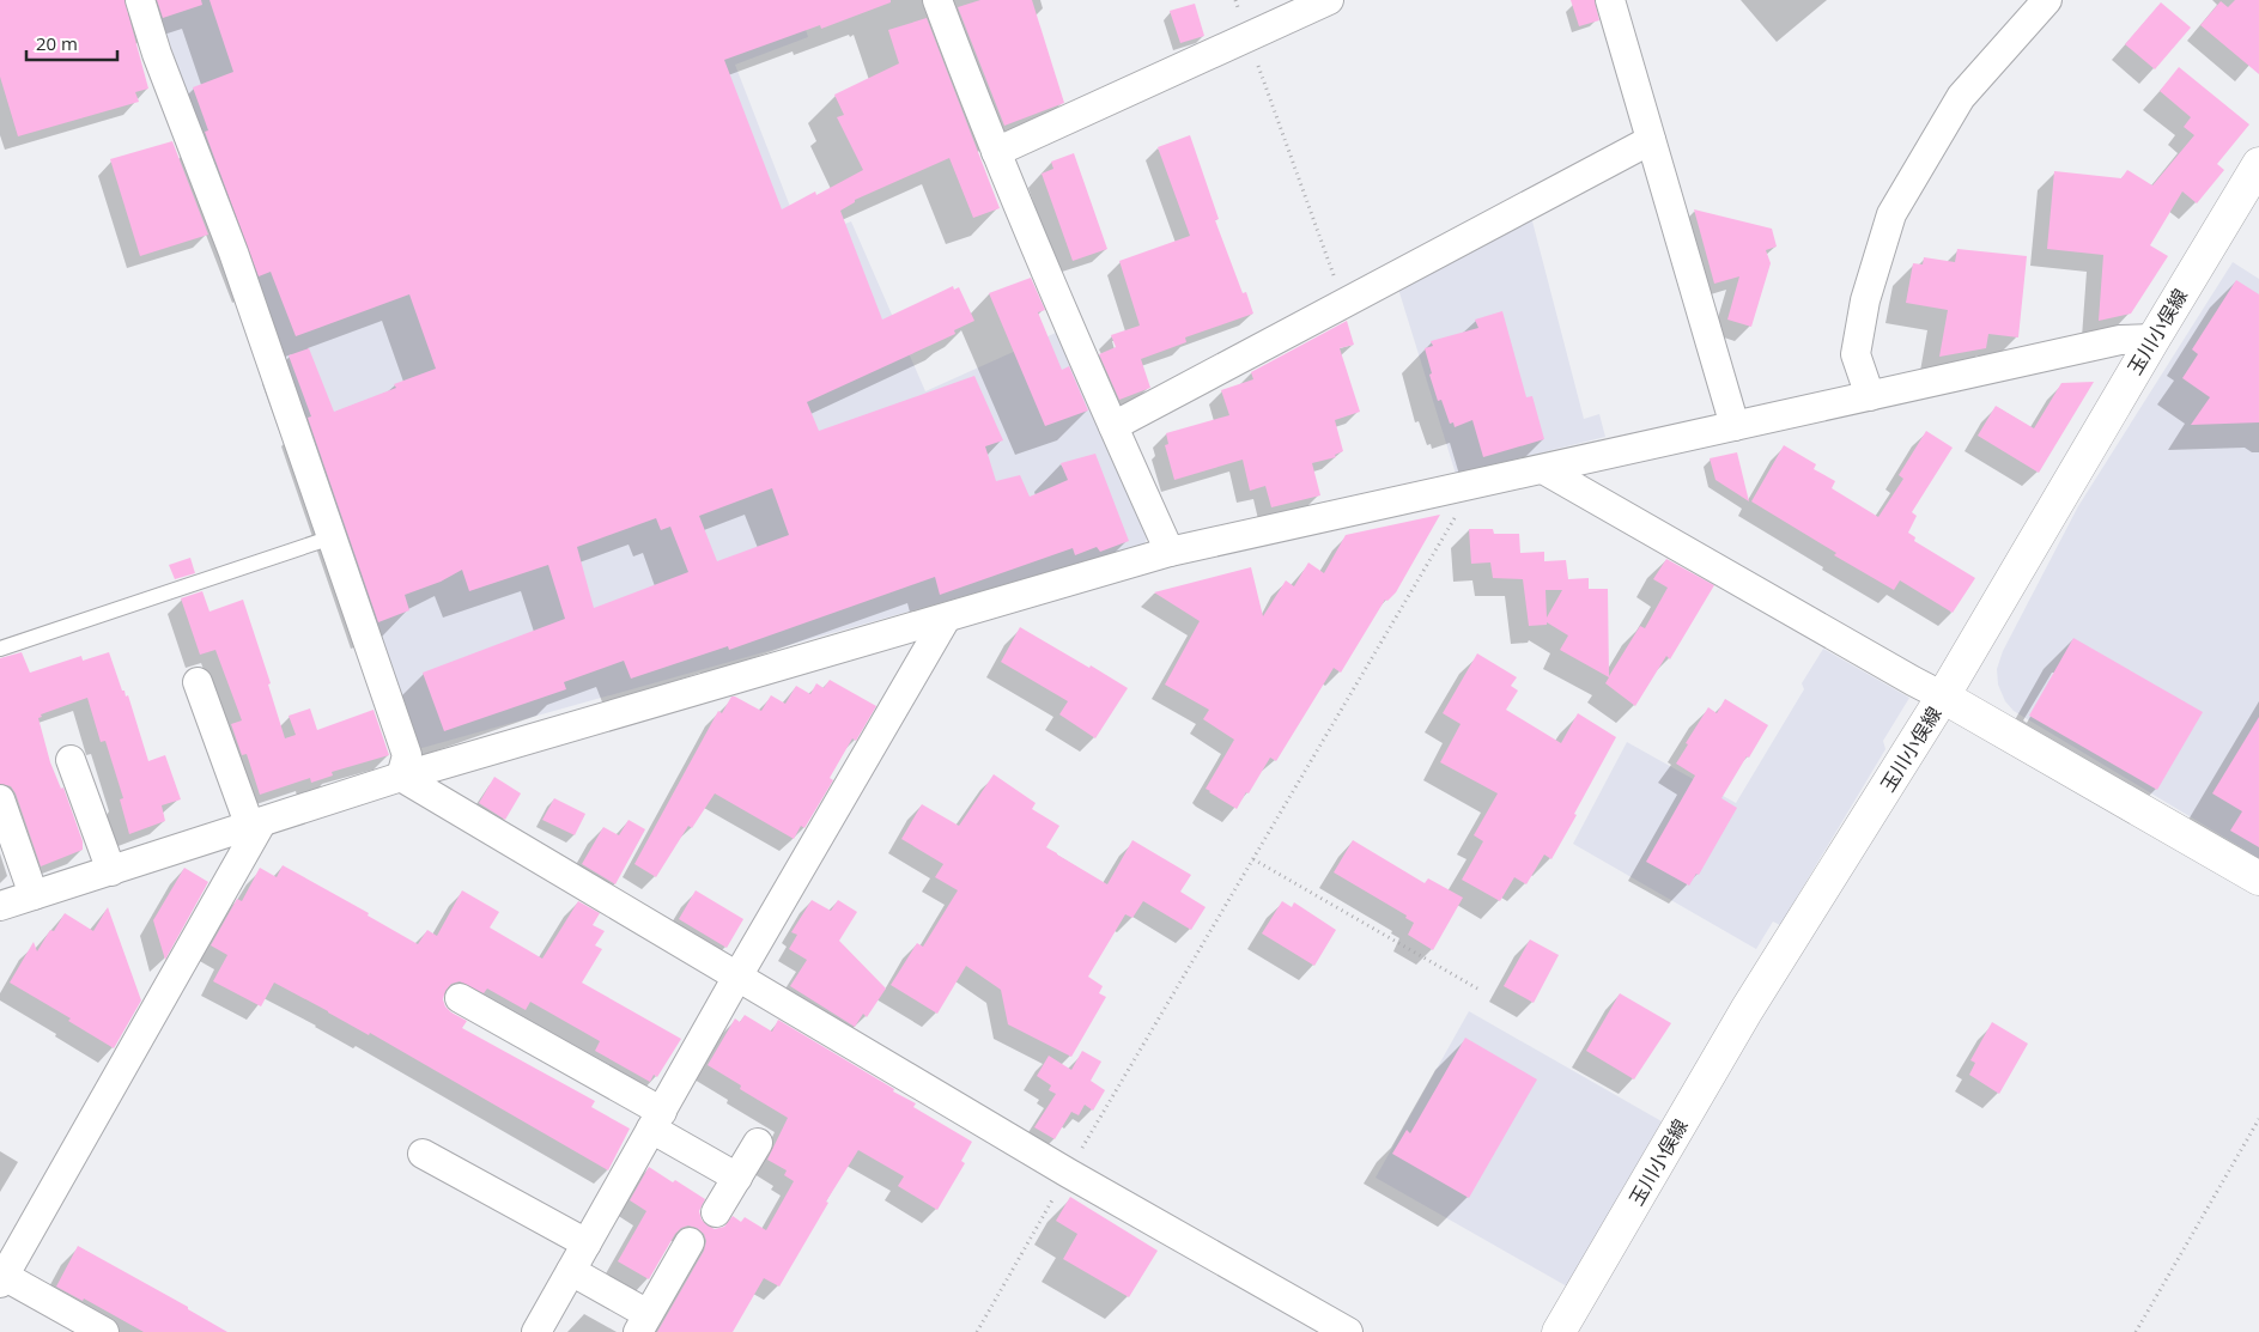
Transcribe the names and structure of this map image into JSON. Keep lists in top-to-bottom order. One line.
{"streets":{"main road":["玉川小俣線"]},"scale_bar":"20 m"}
